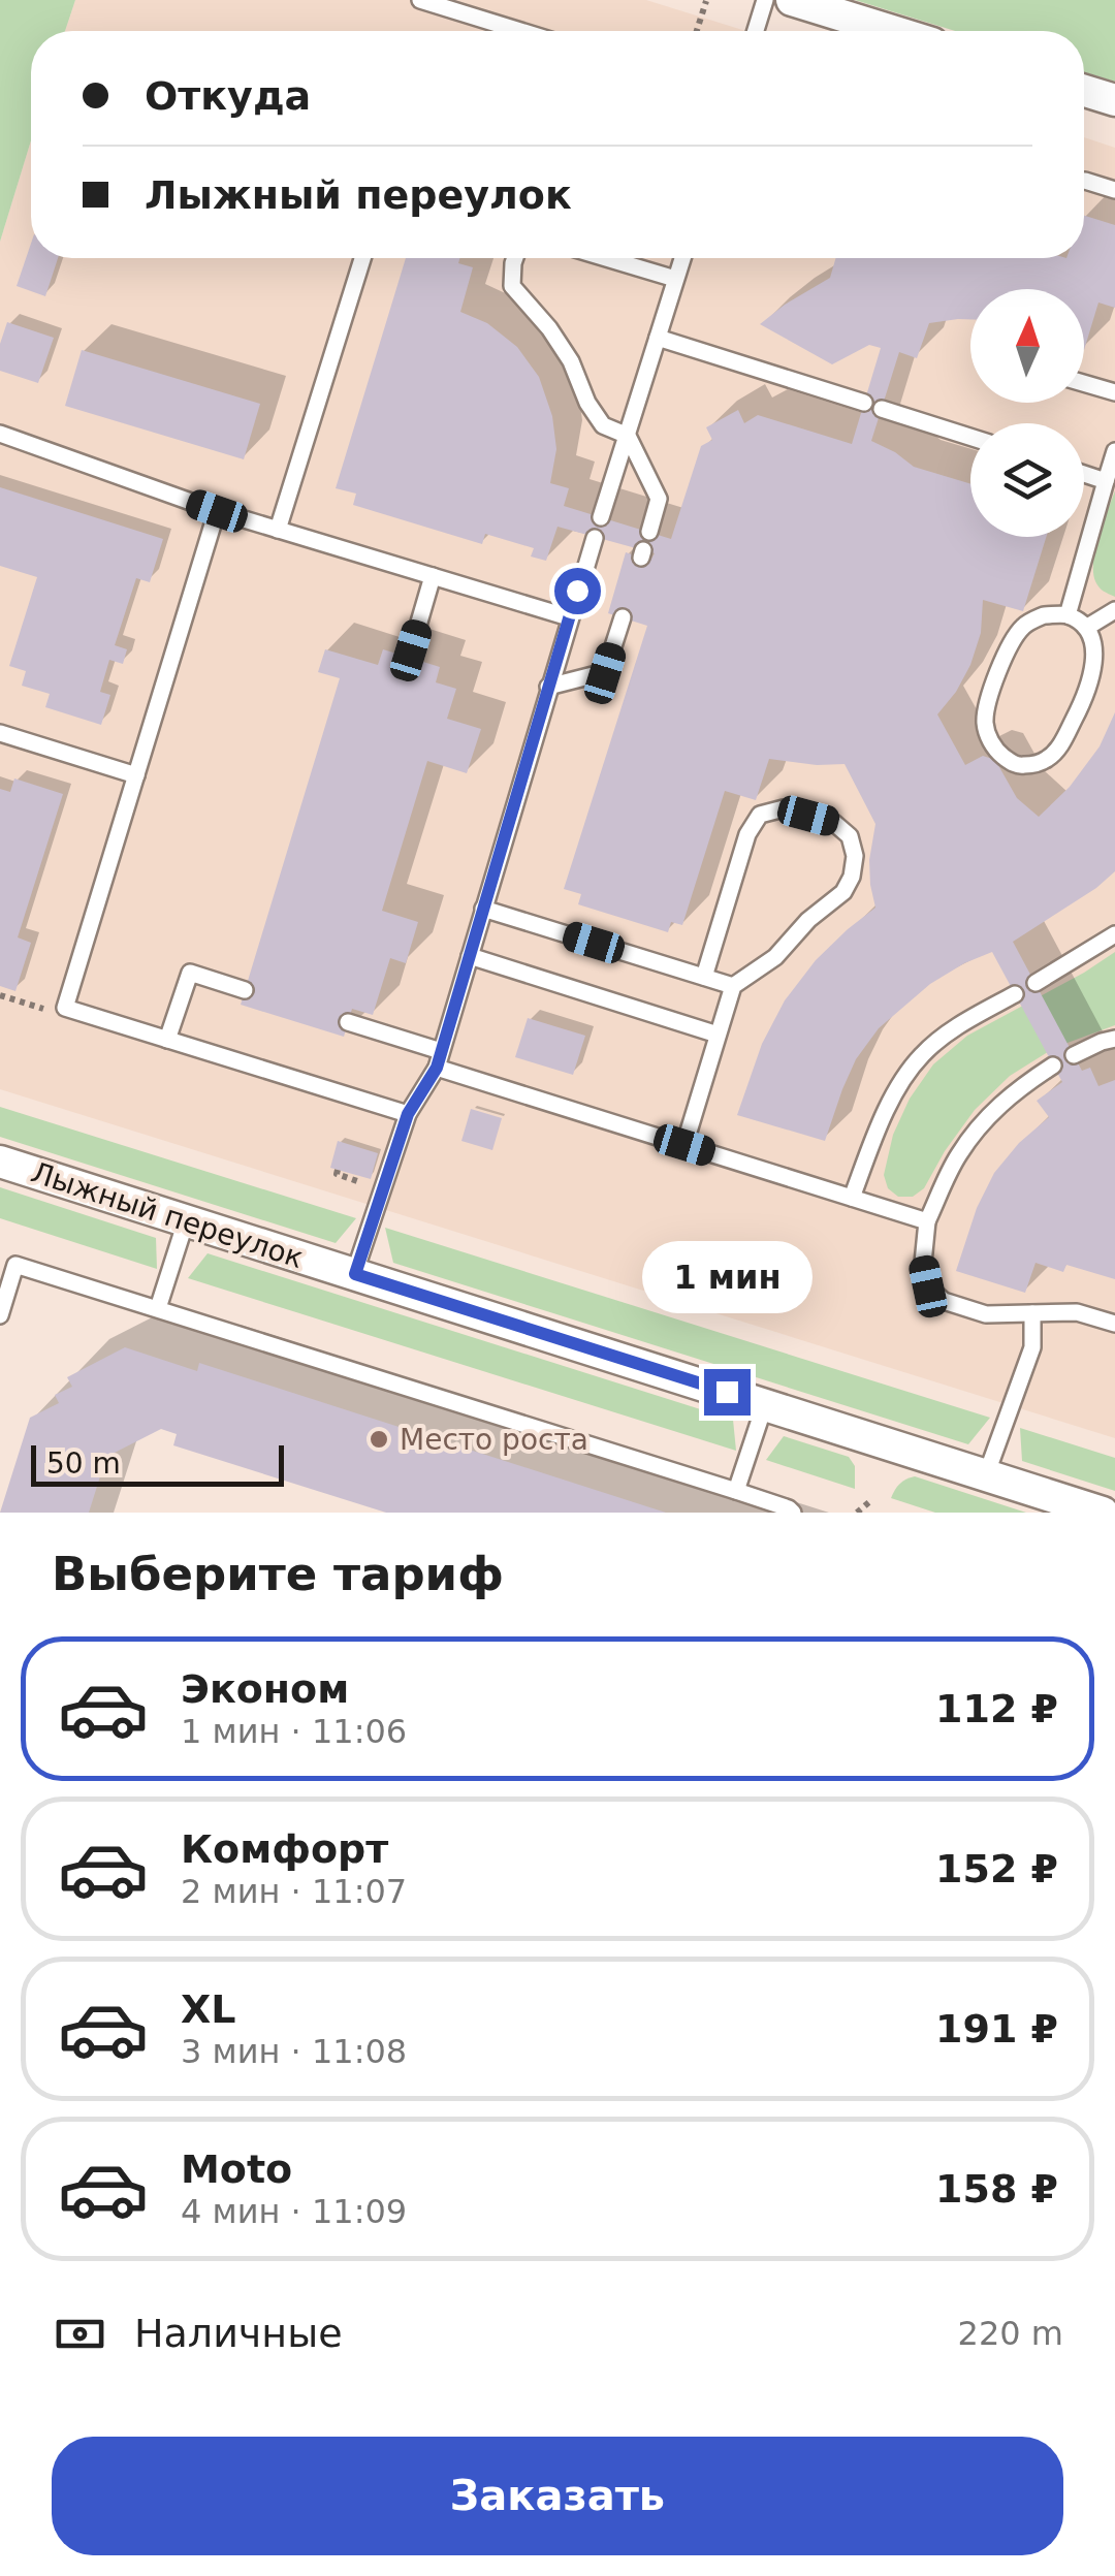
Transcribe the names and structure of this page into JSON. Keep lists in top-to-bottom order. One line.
{"streets":{"street":["Лыжный переулок"]},"places":["Место роста"],"scale_bar":"50 m","north":"top","page":{"banner":["Откуда","Лыжный переулок"],"bubble":"1 мин","scale":"50 m","heading":"Выберите тариф","list":[{"name":"Эконом","note":"1 мин · 11:06","value":"112 ₽"},{"name":"Комфорт","note":"2 мин · 11:07","value":"152 ₽"},{"name":"XL","note":"3 мин · 11:08","value":"191 ₽"},{"name":"Moto","note":"4 мин · 11:09","value":"158 ₽"}],"pay":["Наличные","220 m"],"buttons":"Заказать"}}
